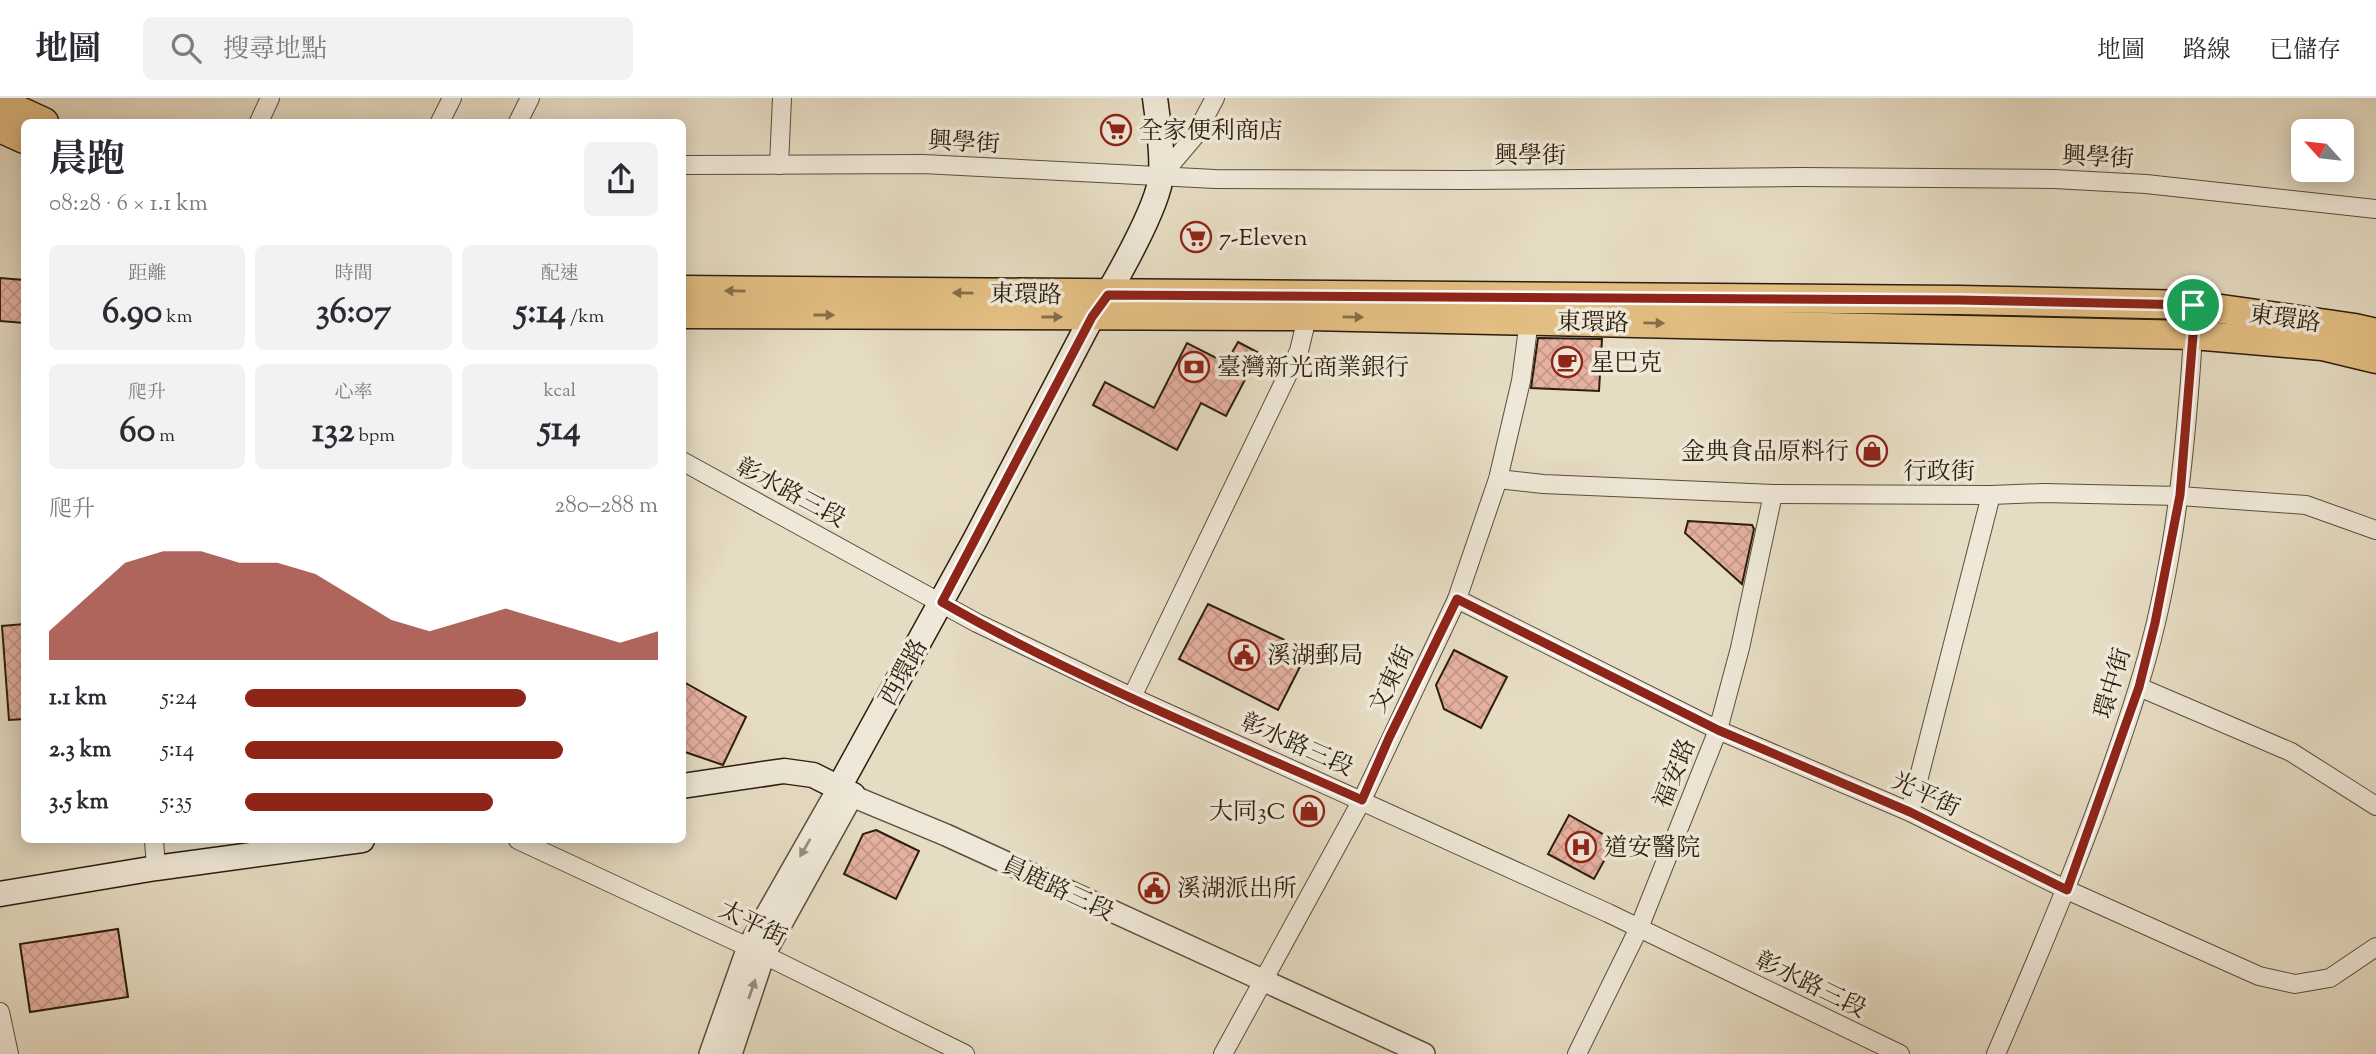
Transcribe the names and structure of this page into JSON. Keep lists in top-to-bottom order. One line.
{"streets":{"main road":["東環路","西環路","員鹿路三段"],"street":["興學街","行政街","彰水路三段","文東街","環中街","福安路","光平街","太平街"]},"crossings":[["興學街","西環路"],["東環路","西環路"],["東環路","文東街"],["東環路","環中街"],["行政街","文東街"],["行政街","環中街"],["行政街","福安路"],["彰水路三段","西環路"],["彰水路三段","文東街"],["彰水路三段","福安路"],["西環路","員鹿路三段"],["西環路","太平街"],["文東街","光平街"],["文東街","員鹿路三段"],["環中街","光平街"],["福安路","光平街"]],"places":{"supermarket":["全家便利商店","7-Eleven"],"cafe":["星巴克"],"bank":["臺灣新光商業銀行"],"shop":["金典食品原料行","大同3C"],"public building":["溪湖郵局","溪湖派出所"],"hospital":["道安醫院"]},"north":"top left","page":{"header":"地圖","search":"搜尋地點","nav":["地圖","路線","已儲存"],"heading":["晨跑","08:28 · 6 × 1.1 km"],"stats":[["距離","6.90 km"],["時間","36:07"],["配速","5:14 /km"],["爬升","60 m"],["心率","132 bpm"],["kcal","514"]],"chart":["爬升","280–288 m"],"list":[{"name":"1.1 km","note":"5:24"},{"name":"2.3 km","note":"5:14"},{"name":"3.5 km","note":"5:35"}]}}
